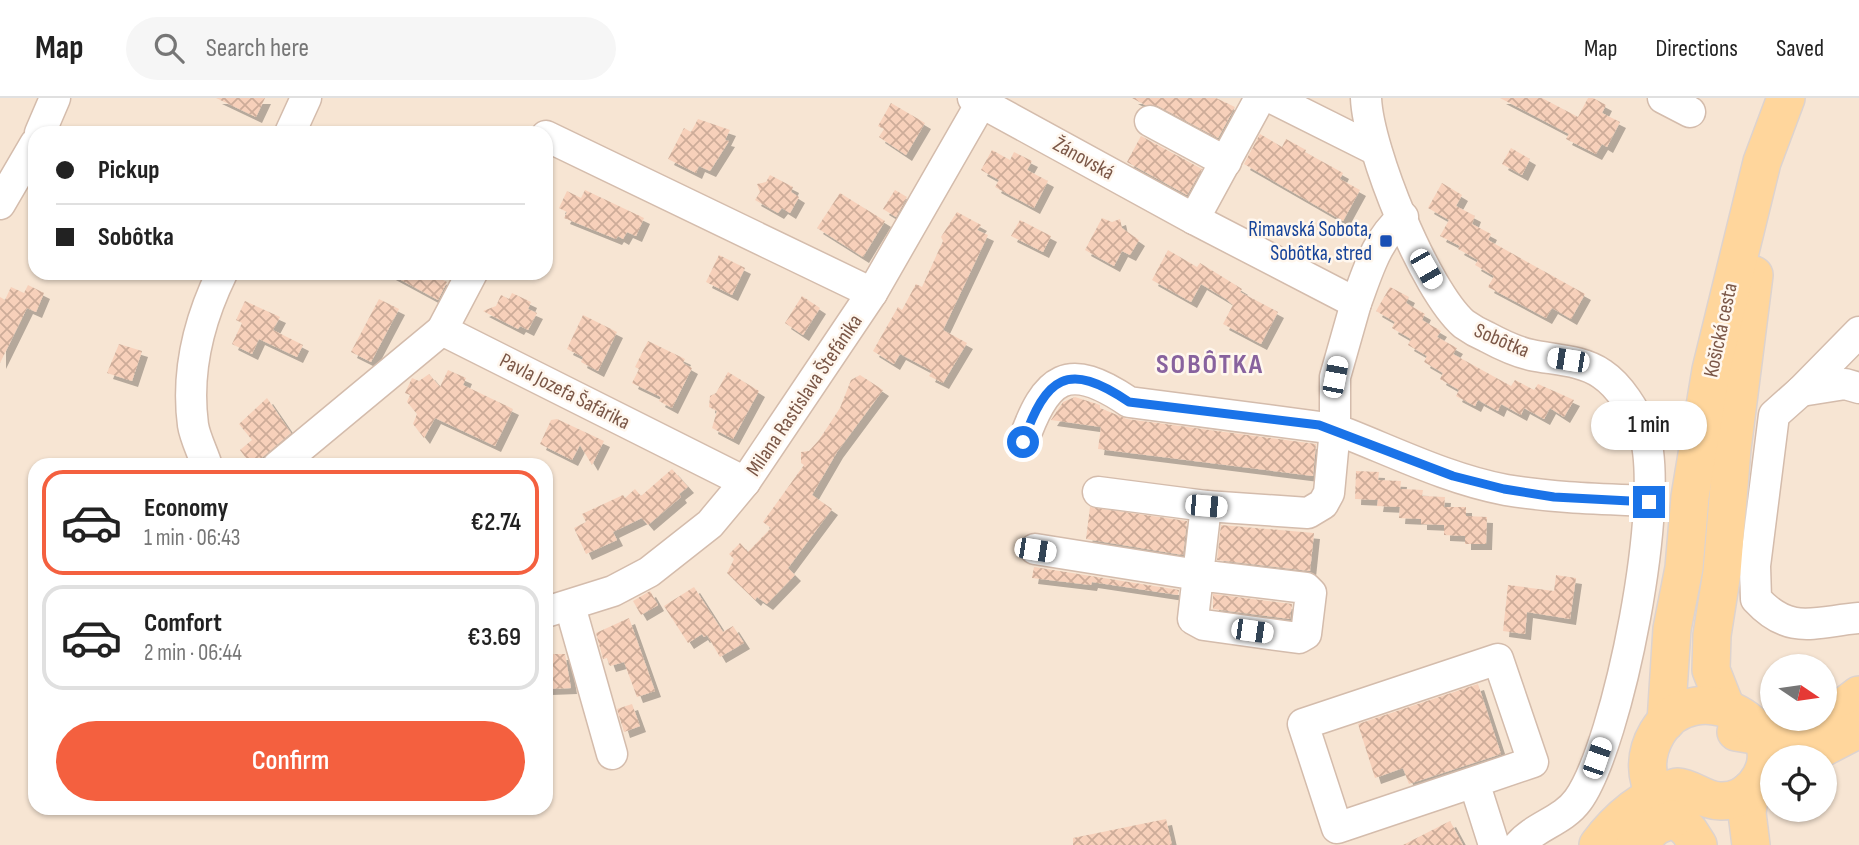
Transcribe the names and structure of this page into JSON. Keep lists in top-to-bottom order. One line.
{"streets":{"main road":["Košická cesta"],"street":["Žánovská","Sobôtka","Pavla Jozefa Šafárika","Milana Rastislava Štefánika"]},"crossings":[["Žánovská","Milana Rastislava Štefánika"],["Pavla Jozefa Šafárika","Milana Rastislava Štefánika"]],"districts":["SOBÔTKA"],"places":{"transit":["Rimavská Sobota, Sobôtka, stred"]},"north":"right","page":{"header":"Map","search":"Search here","nav":["Map","Directions","Saved"],"banner":["Pickup","Sobôtka"],"bubble":"1 min","list":[{"name":"Economy","note":"1 min · 06:43","value":"€2.74"},{"name":"Comfort","note":"2 min · 06:44","value":"€3.69"}],"buttons":"Confirm"}}
